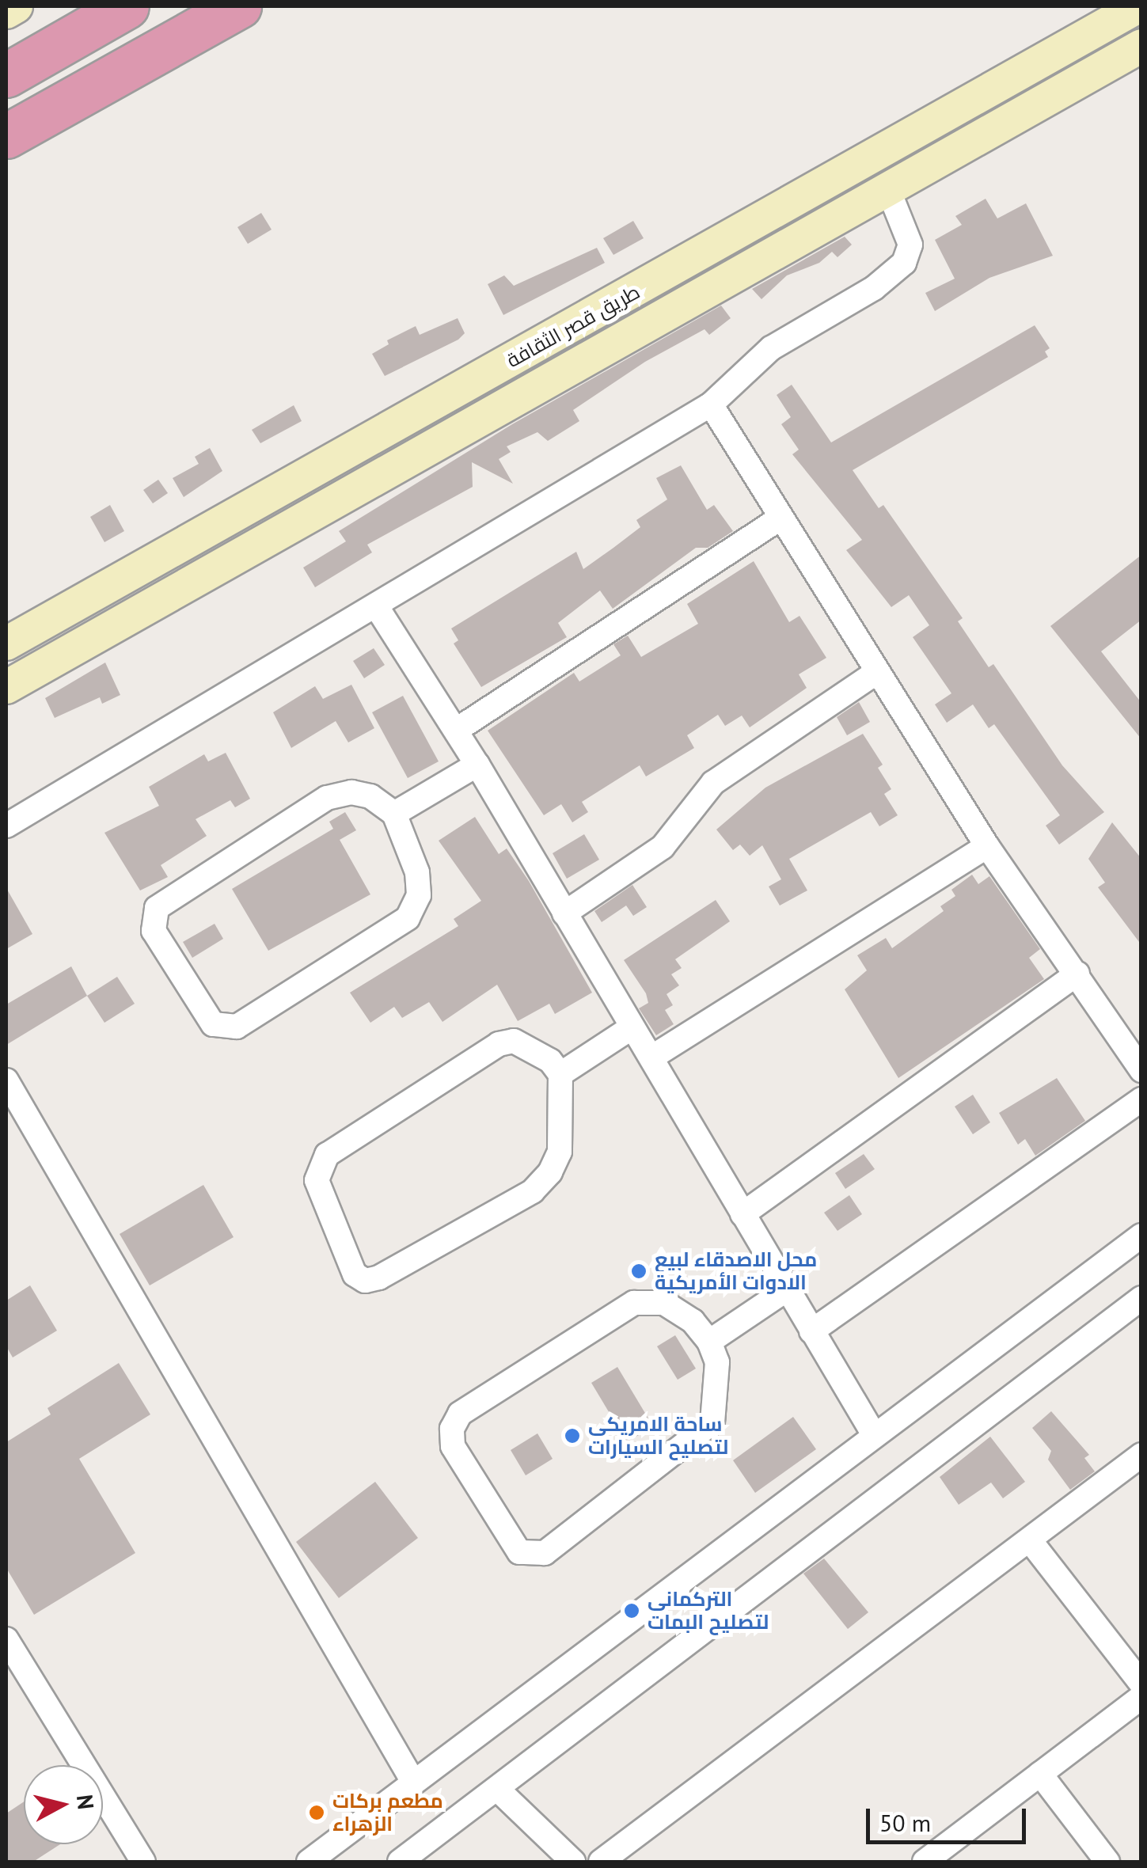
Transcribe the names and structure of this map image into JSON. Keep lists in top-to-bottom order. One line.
{"streets":{"street":["طريق قصر الثقافة"]},"places":["محل الاصدقاء لبيع الادوات الأمريكية","ساحة الامريكي لتصليح السيارات","التركماني لتصليح البمات","مطعم بركات الزهراء"],"scale_bar":"50 m","north":"right"}
